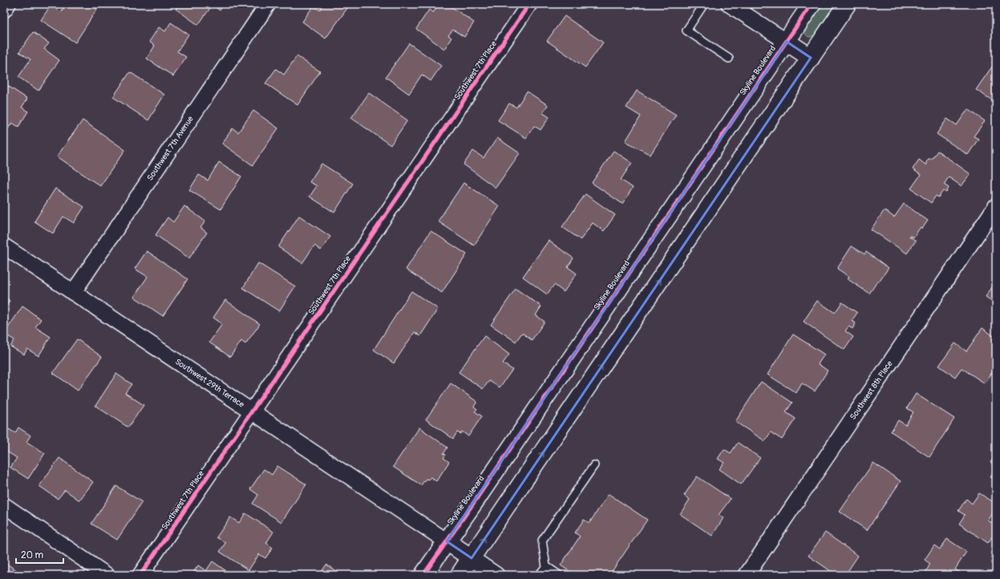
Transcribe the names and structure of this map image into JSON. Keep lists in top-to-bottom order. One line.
{"streets":{"street":["Southwest 7th Place","Skyline Boulevard","Southwest 7th Avenue","Southwest 29th Terrace","Southwest 8th Place"]},"crossings":[["Southwest 7th Place","Southwest 29th Terrace"],["Skyline Boulevard","Southwest 29th Terrace"],["Southwest 7th Avenue","Southwest 29th Terrace"]],"scale_bar":"20 m"}
